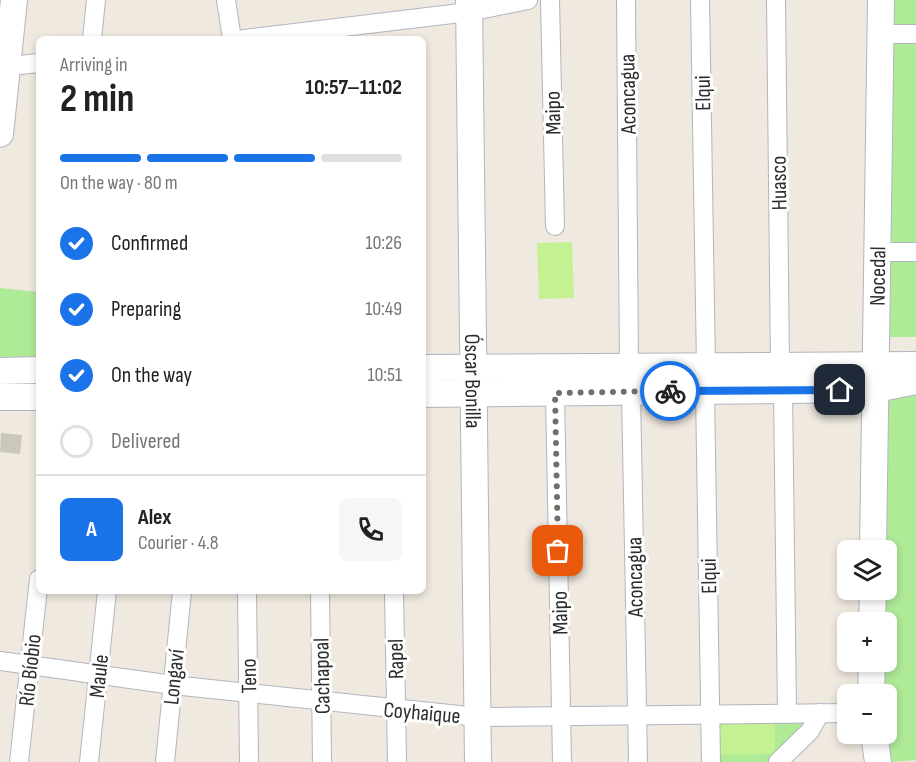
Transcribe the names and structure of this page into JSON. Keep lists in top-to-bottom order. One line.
{"streets":{"street":["Elqui","Aconcagua","Maipo","Huasco","Nocedal","Óscar Bonilla","Rapel","Río Bíobio","Maule","Teno","Cachapoal","Longaví","Coyhaique"]},"crossings":[["Elqui","Coyhaique"],["Aconcagua","Coyhaique"],["Maipo","Coyhaique"],["Huasco","Coyhaique"],["Óscar Bonilla","Coyhaique"],["Rapel","Coyhaique"],["Río Bíobio","Coyhaique"],["Maule","Coyhaique"],["Teno","Coyhaique"],["Cachapoal","Coyhaique"],["Longaví","Coyhaique"]],"page":{"heading":["2 min","Arriving in","10:57–11:02"],"panel":["Alex","Courier · 4.8"],"bar":"On the way · 80 m","list":[["Confirmed","10:26"],["Preparing","10:49"],["On the way","10:51"],"Delivered"],"round":"A","map_buttons":["+","−"]}}
